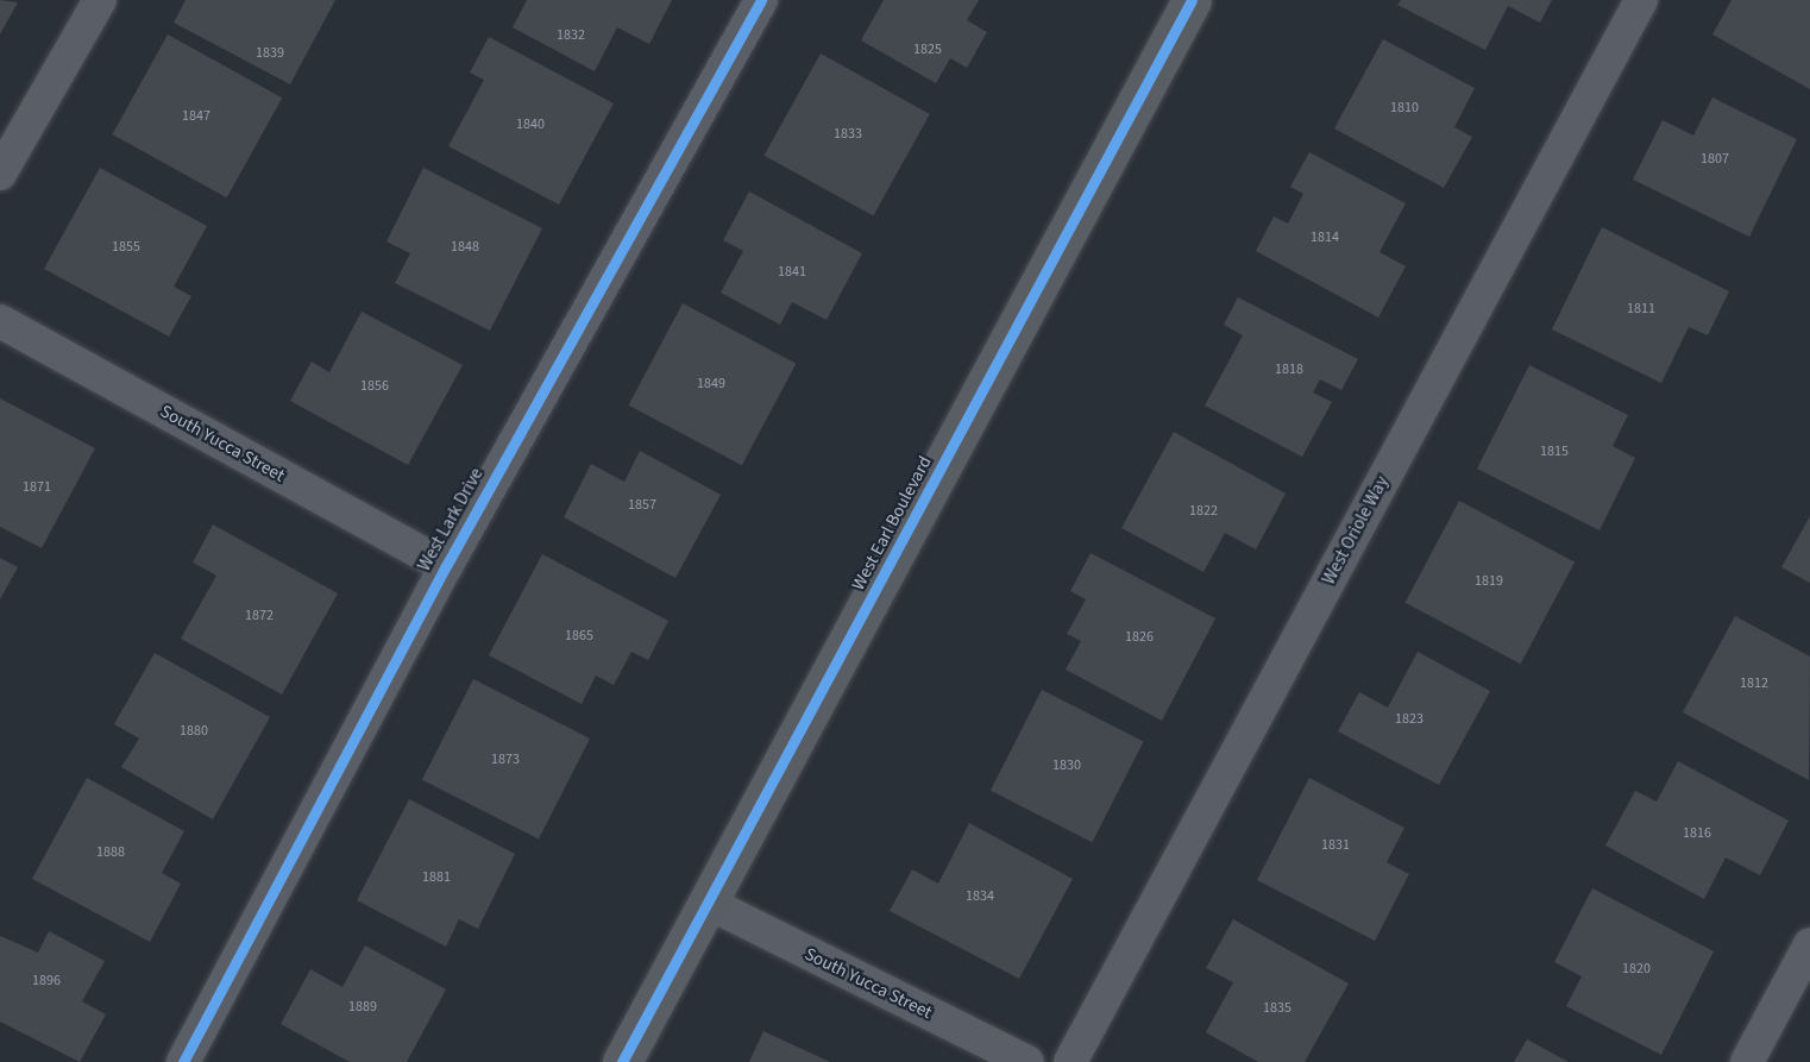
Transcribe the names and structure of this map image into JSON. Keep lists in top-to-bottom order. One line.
{"streets":{"street":["South Yucca Street","West Lark Drive","West Earl Boulevard","West Oriole Way"]},"crossings":[["South Yucca Street","West Lark Drive"],["South Yucca Street","West Earl Boulevard"]],"house_numbers":["1832","1825","1839","1810","1847","1840","1833","1807","1814","1855","1848","1841","1811","1818","1849","1856","1815","1871","1857","1822","1819","1872","1865","1826","1812","1823","1880","1873","1830","1816","1831","1888","1881","1834","1820","1896","1889","1835"]}
